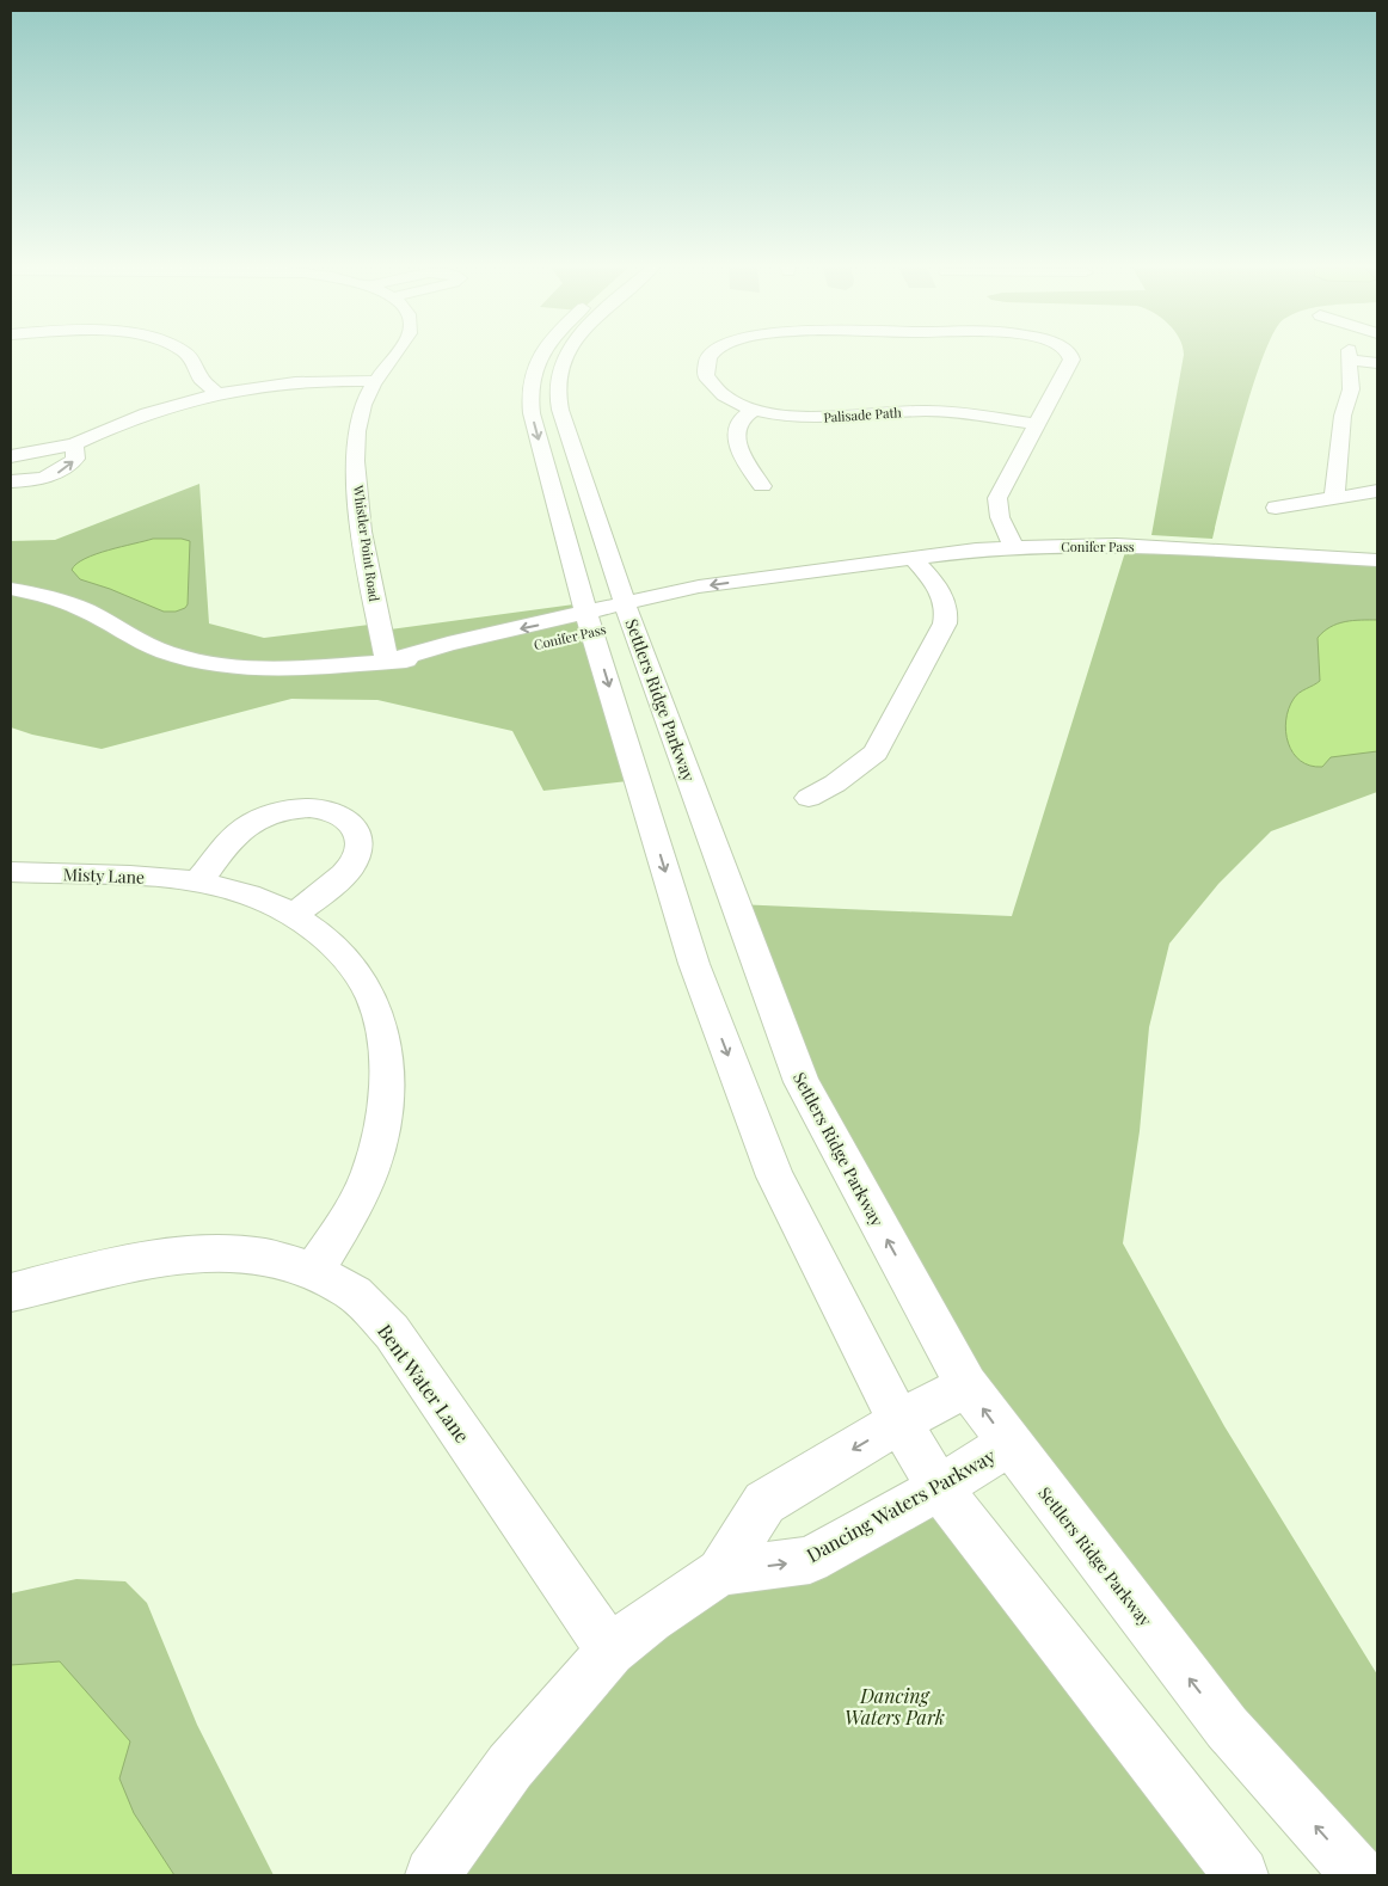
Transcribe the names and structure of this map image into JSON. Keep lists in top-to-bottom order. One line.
{"streets":{"street":["Palisade Path","Whistler Point Road","Conifer Pass","Settlers Ridge Parkway","Misty Lane","Bent Water Lane","Dancing Waters Parkway"]},"crossings":[["Palisade Path","Conifer Pass"],["Whistler Point Road","Conifer Pass"],["Conifer Pass","Settlers Ridge Parkway"],["Settlers Ridge Parkway","Dancing Waters Parkway"],["Misty Lane","Bent Water Lane"],["Bent Water Lane","Dancing Waters Parkway"]],"parks":["Dancing Waters Park"]}
